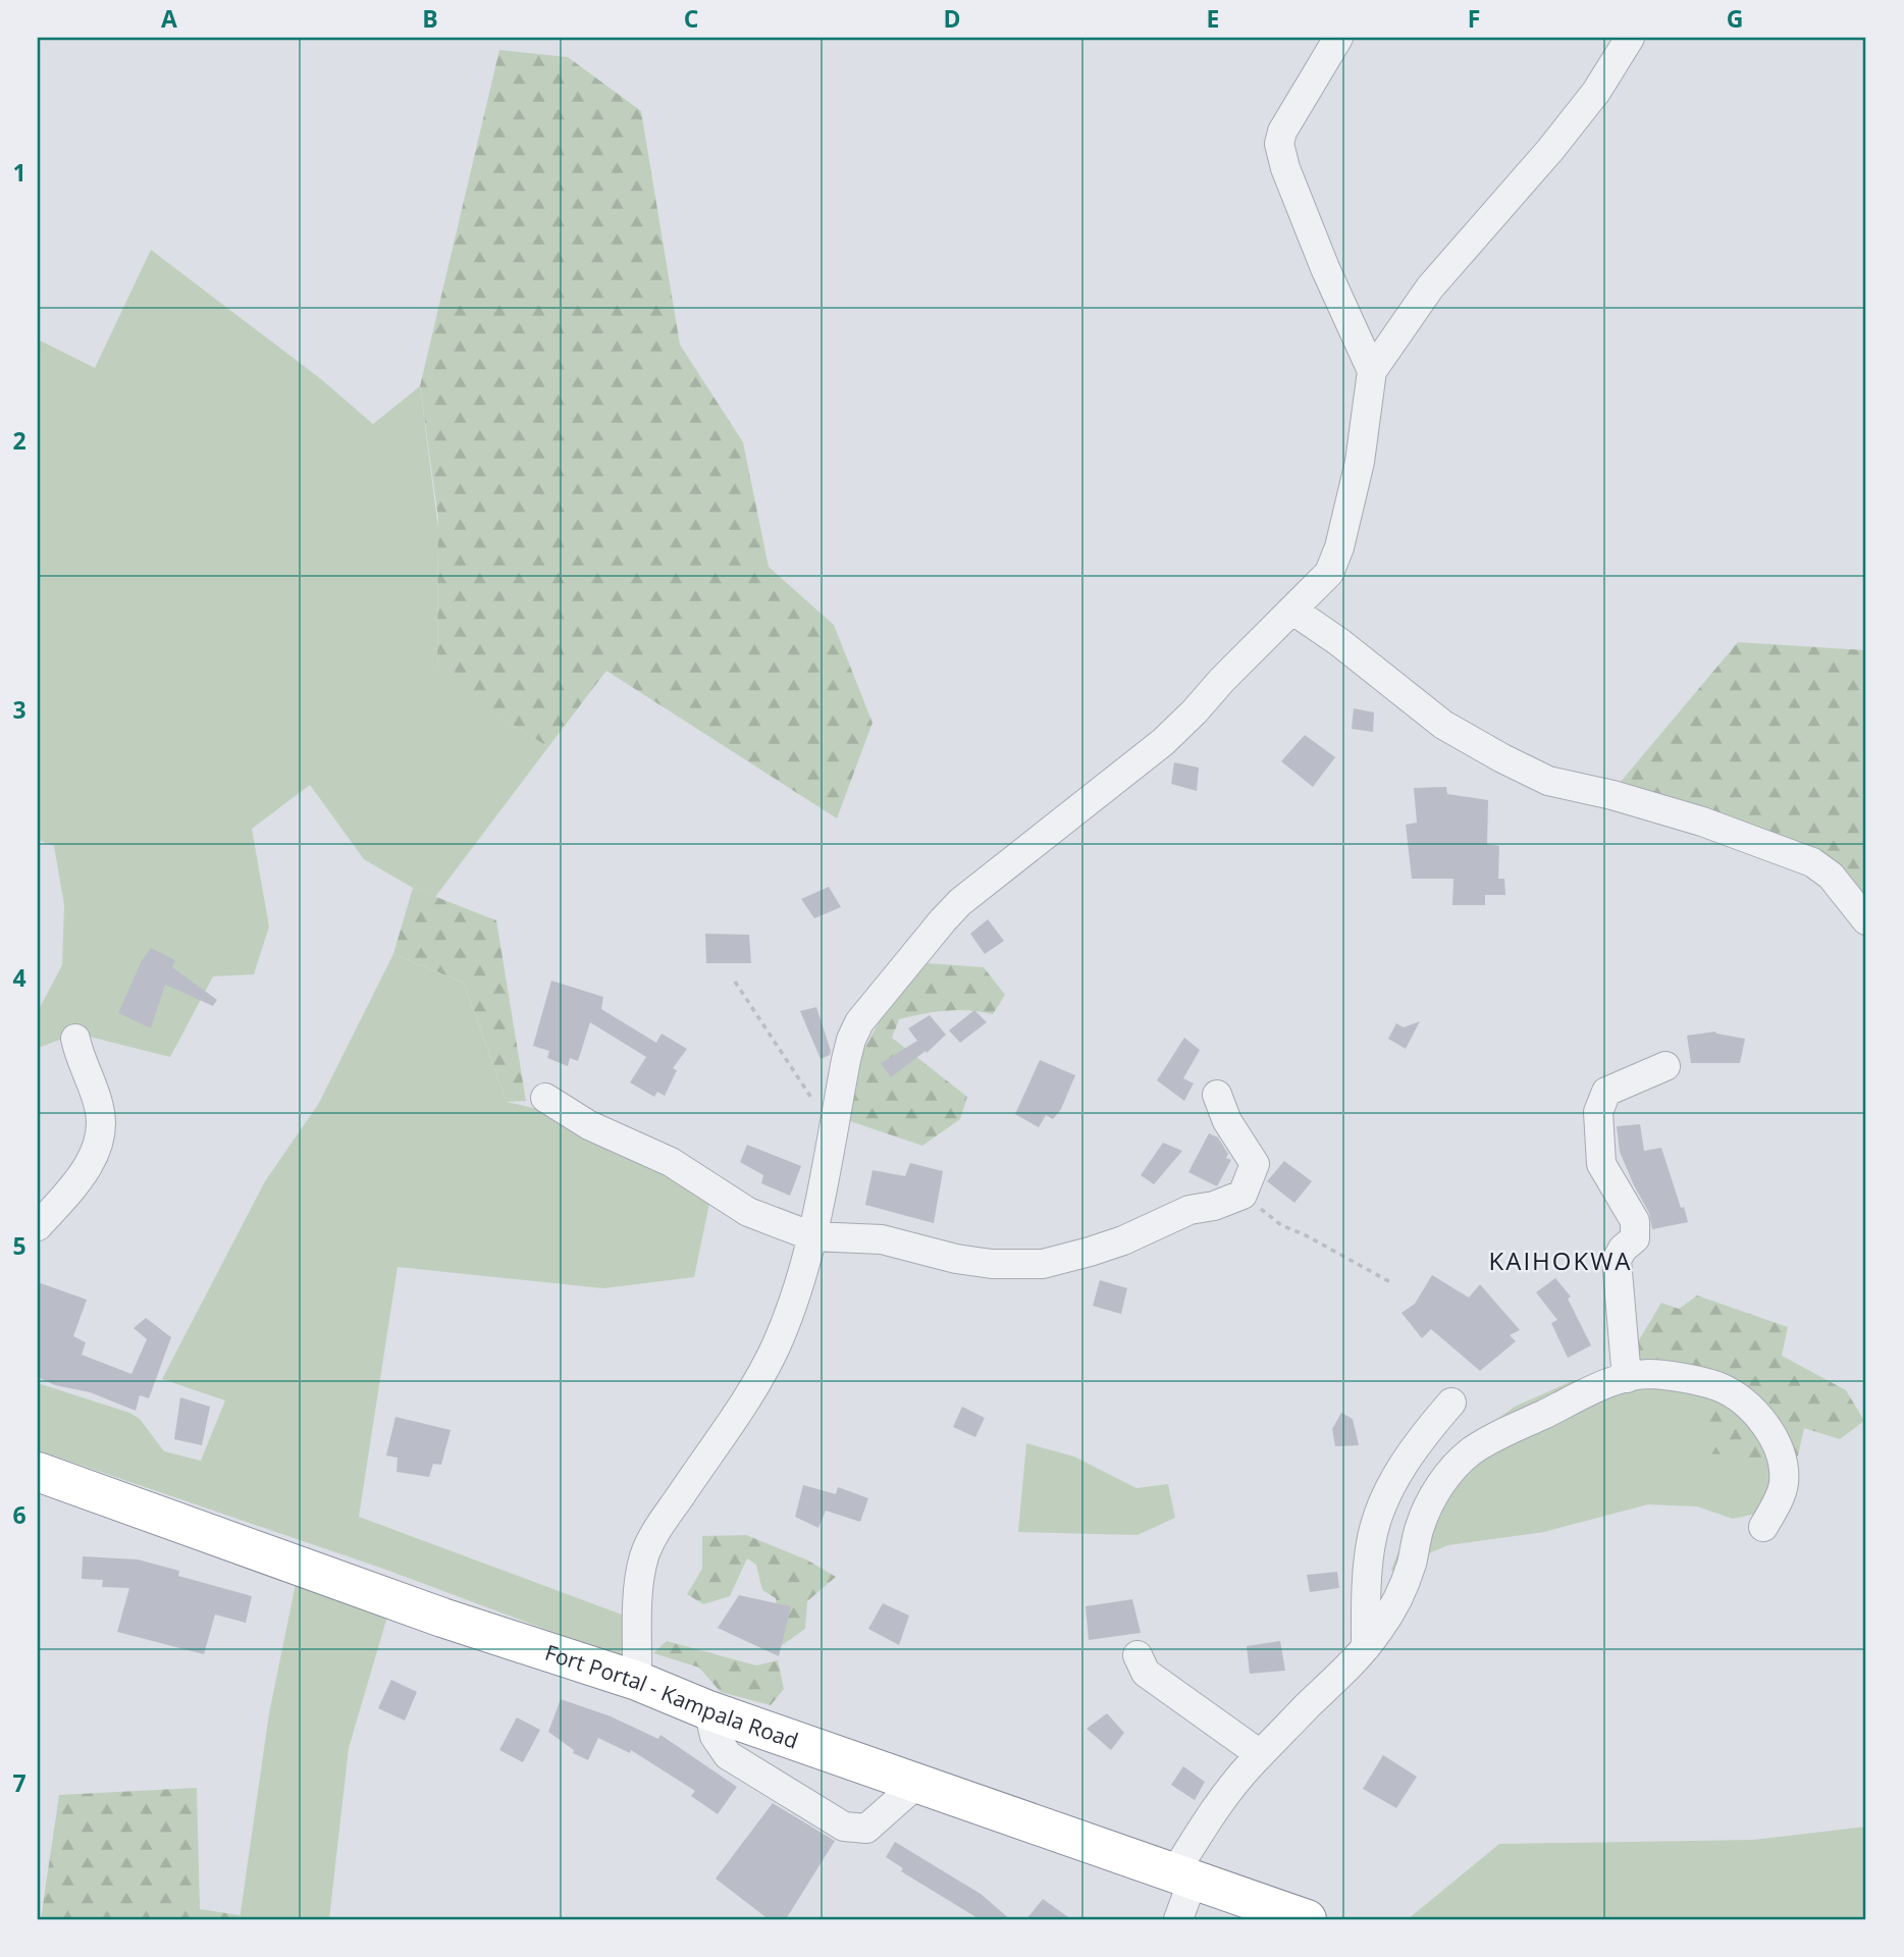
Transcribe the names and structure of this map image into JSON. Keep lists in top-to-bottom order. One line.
{"streets":{"highway":["Fort Portal - Kampala Road"]},"districts":["KAIHOKWA"],"grid":{"columns":["A","B","C","D","E","F","G"],"rows":["1","2","3","4","5","6","7"]}}
